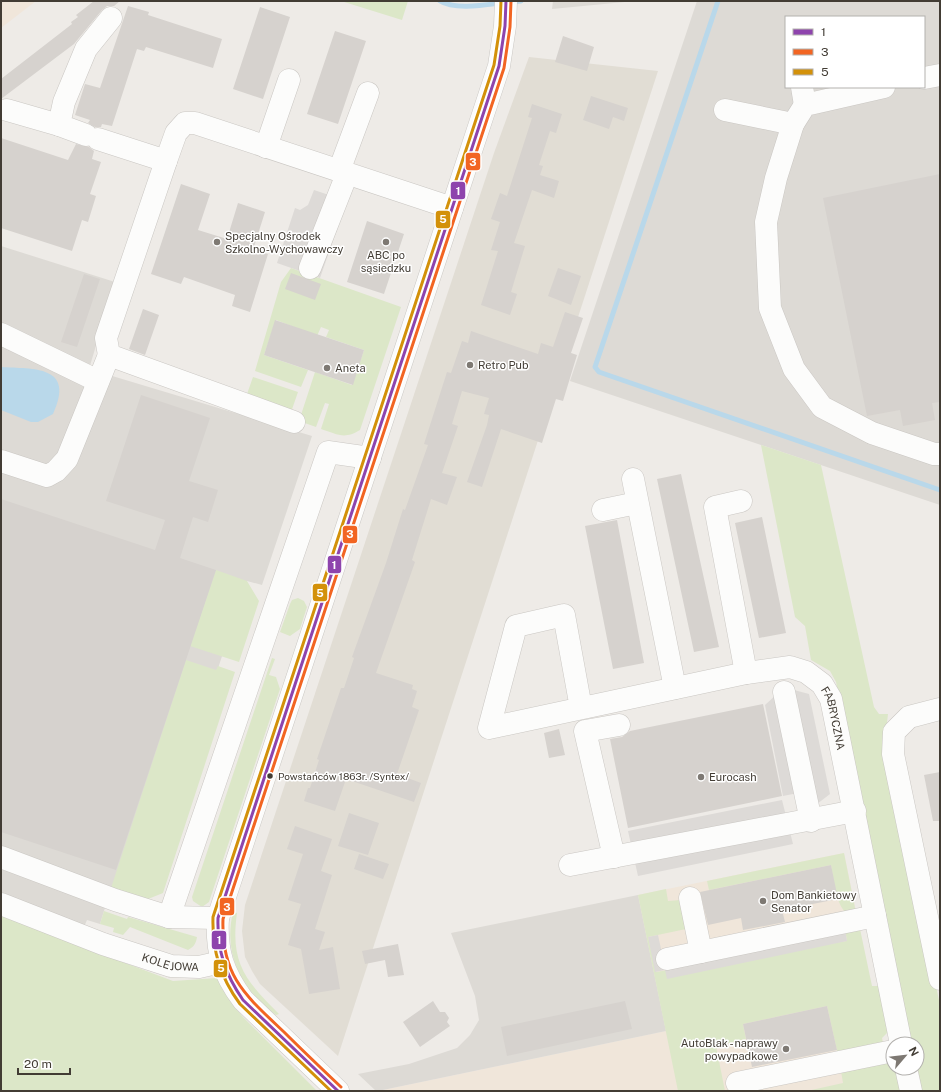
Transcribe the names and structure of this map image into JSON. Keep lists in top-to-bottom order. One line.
{"streets":{"street":["FABRYCZNA","KOLEJOWA"]},"places":["Specjalny Ośrodek Szkolno-Wychowawczy","ABC po sąsiedzku","Retro Pub","Aneta","Powstańców 1863r. /Syntex/","Eurocash","Dom Bankietowy Senator","AutoBlak - naprawy powypadkowe"],"lines":["transit line 1","transit line 3","transit line 5"],"legend":["1","3","5"],"scale_bar":"20 m","north":"top right"}
